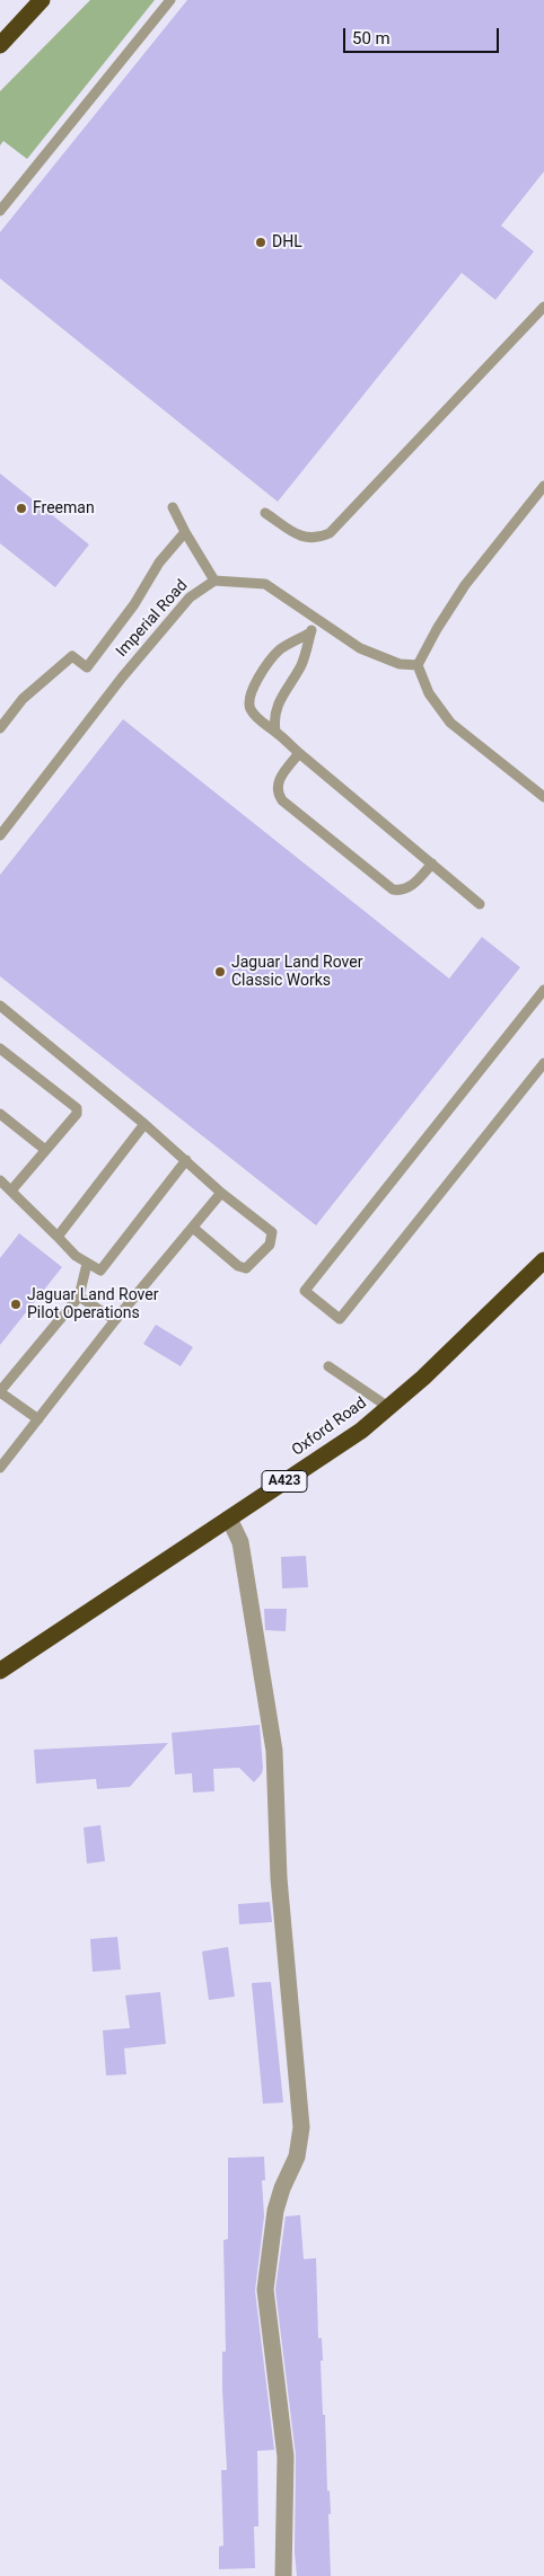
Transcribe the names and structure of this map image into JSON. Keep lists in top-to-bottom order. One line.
{"streets":{"highway":["Oxford Road","A423"],"lane":["Imperial Road"]},"places":["DHL","Freeman","Jaguar Land Rover Classic Works","Jaguar Land Rover Pilot Operations"],"scale_bar":"50 m"}
